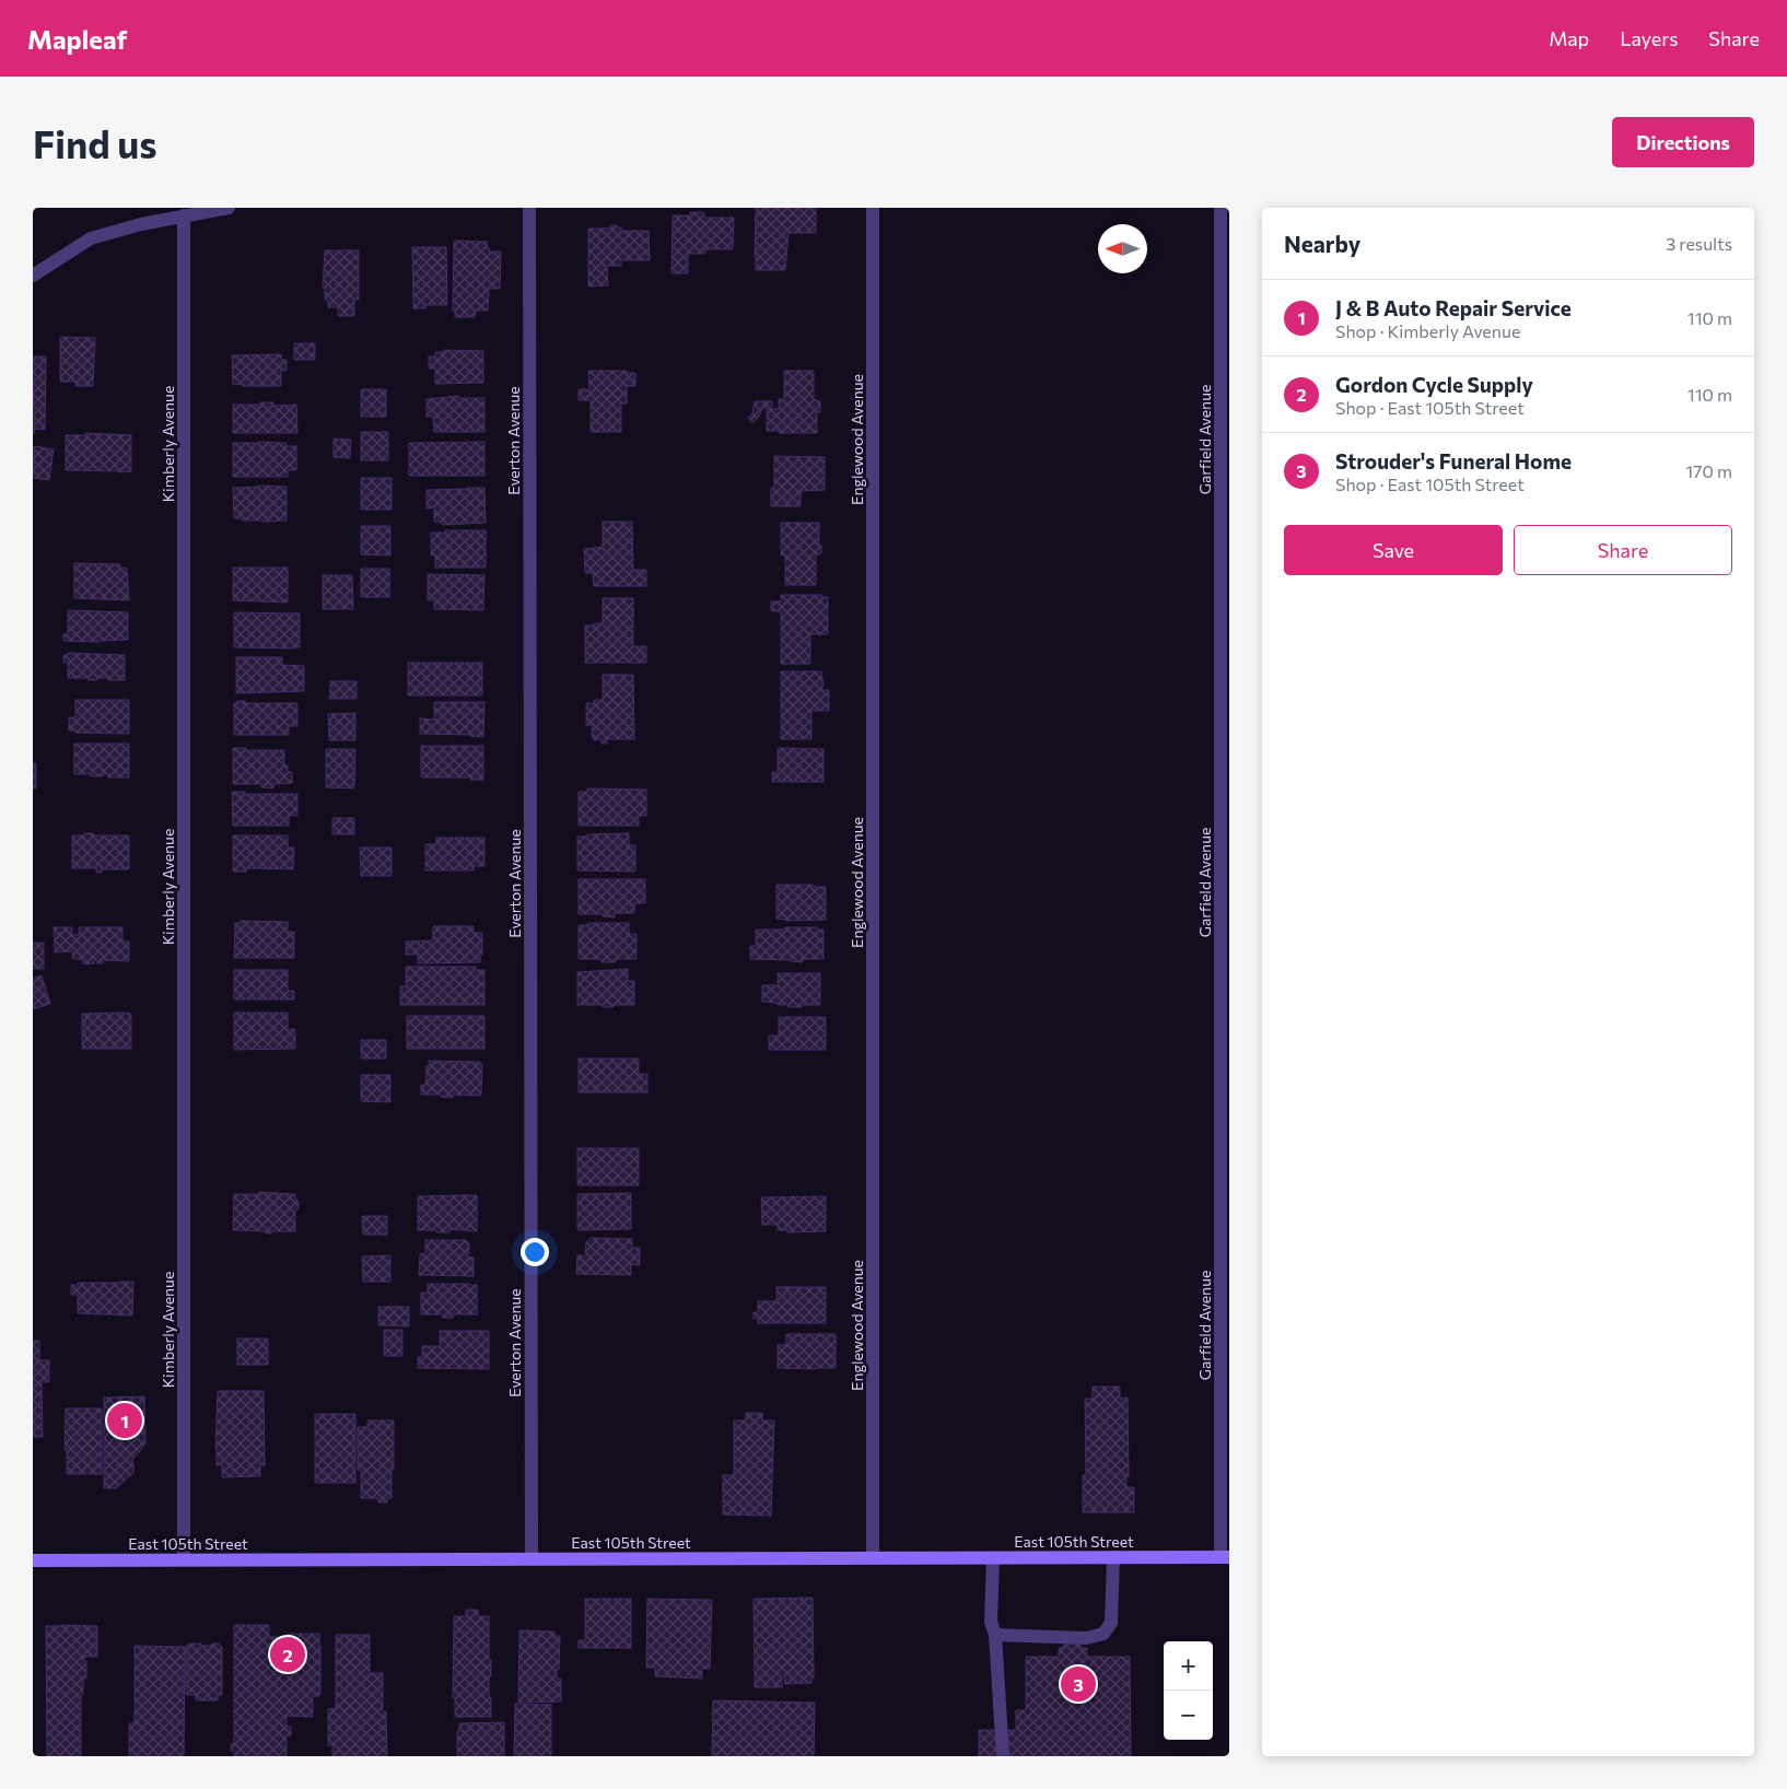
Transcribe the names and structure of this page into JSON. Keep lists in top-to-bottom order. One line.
{"streets":{"main road":["East 105th Street"],"street":["Englewood Avenue","Garfield Avenue","Everton Avenue","Kimberly Avenue"]},"crossings":[["Englewood Avenue","East 105th Street"],["Garfield Avenue","East 105th Street"],["Everton Avenue","East 105th Street"],["Kimberly Avenue","East 105th Street"]],"north":"left","page":{"header":"Mapleaf","nav":["Map","Layers","Share"],"buttons":["Directions",["Save","Share"]],"title":"Find us","heading":["Nearby","3 results"],"list":[{"mark":"1","name":"J & B Auto Repair Service","note":"Shop · Kimberly Avenue","value":"110 m"},{"mark":"2","name":"Gordon Cycle Supply","note":"Shop · East 105th Street","value":"110 m"},{"mark":"3","name":"Strouder's Funeral Home","note":"Shop · East 105th Street","value":"170 m"}],"pins":["1","2","3"],"map_buttons":["+","−"]}}
